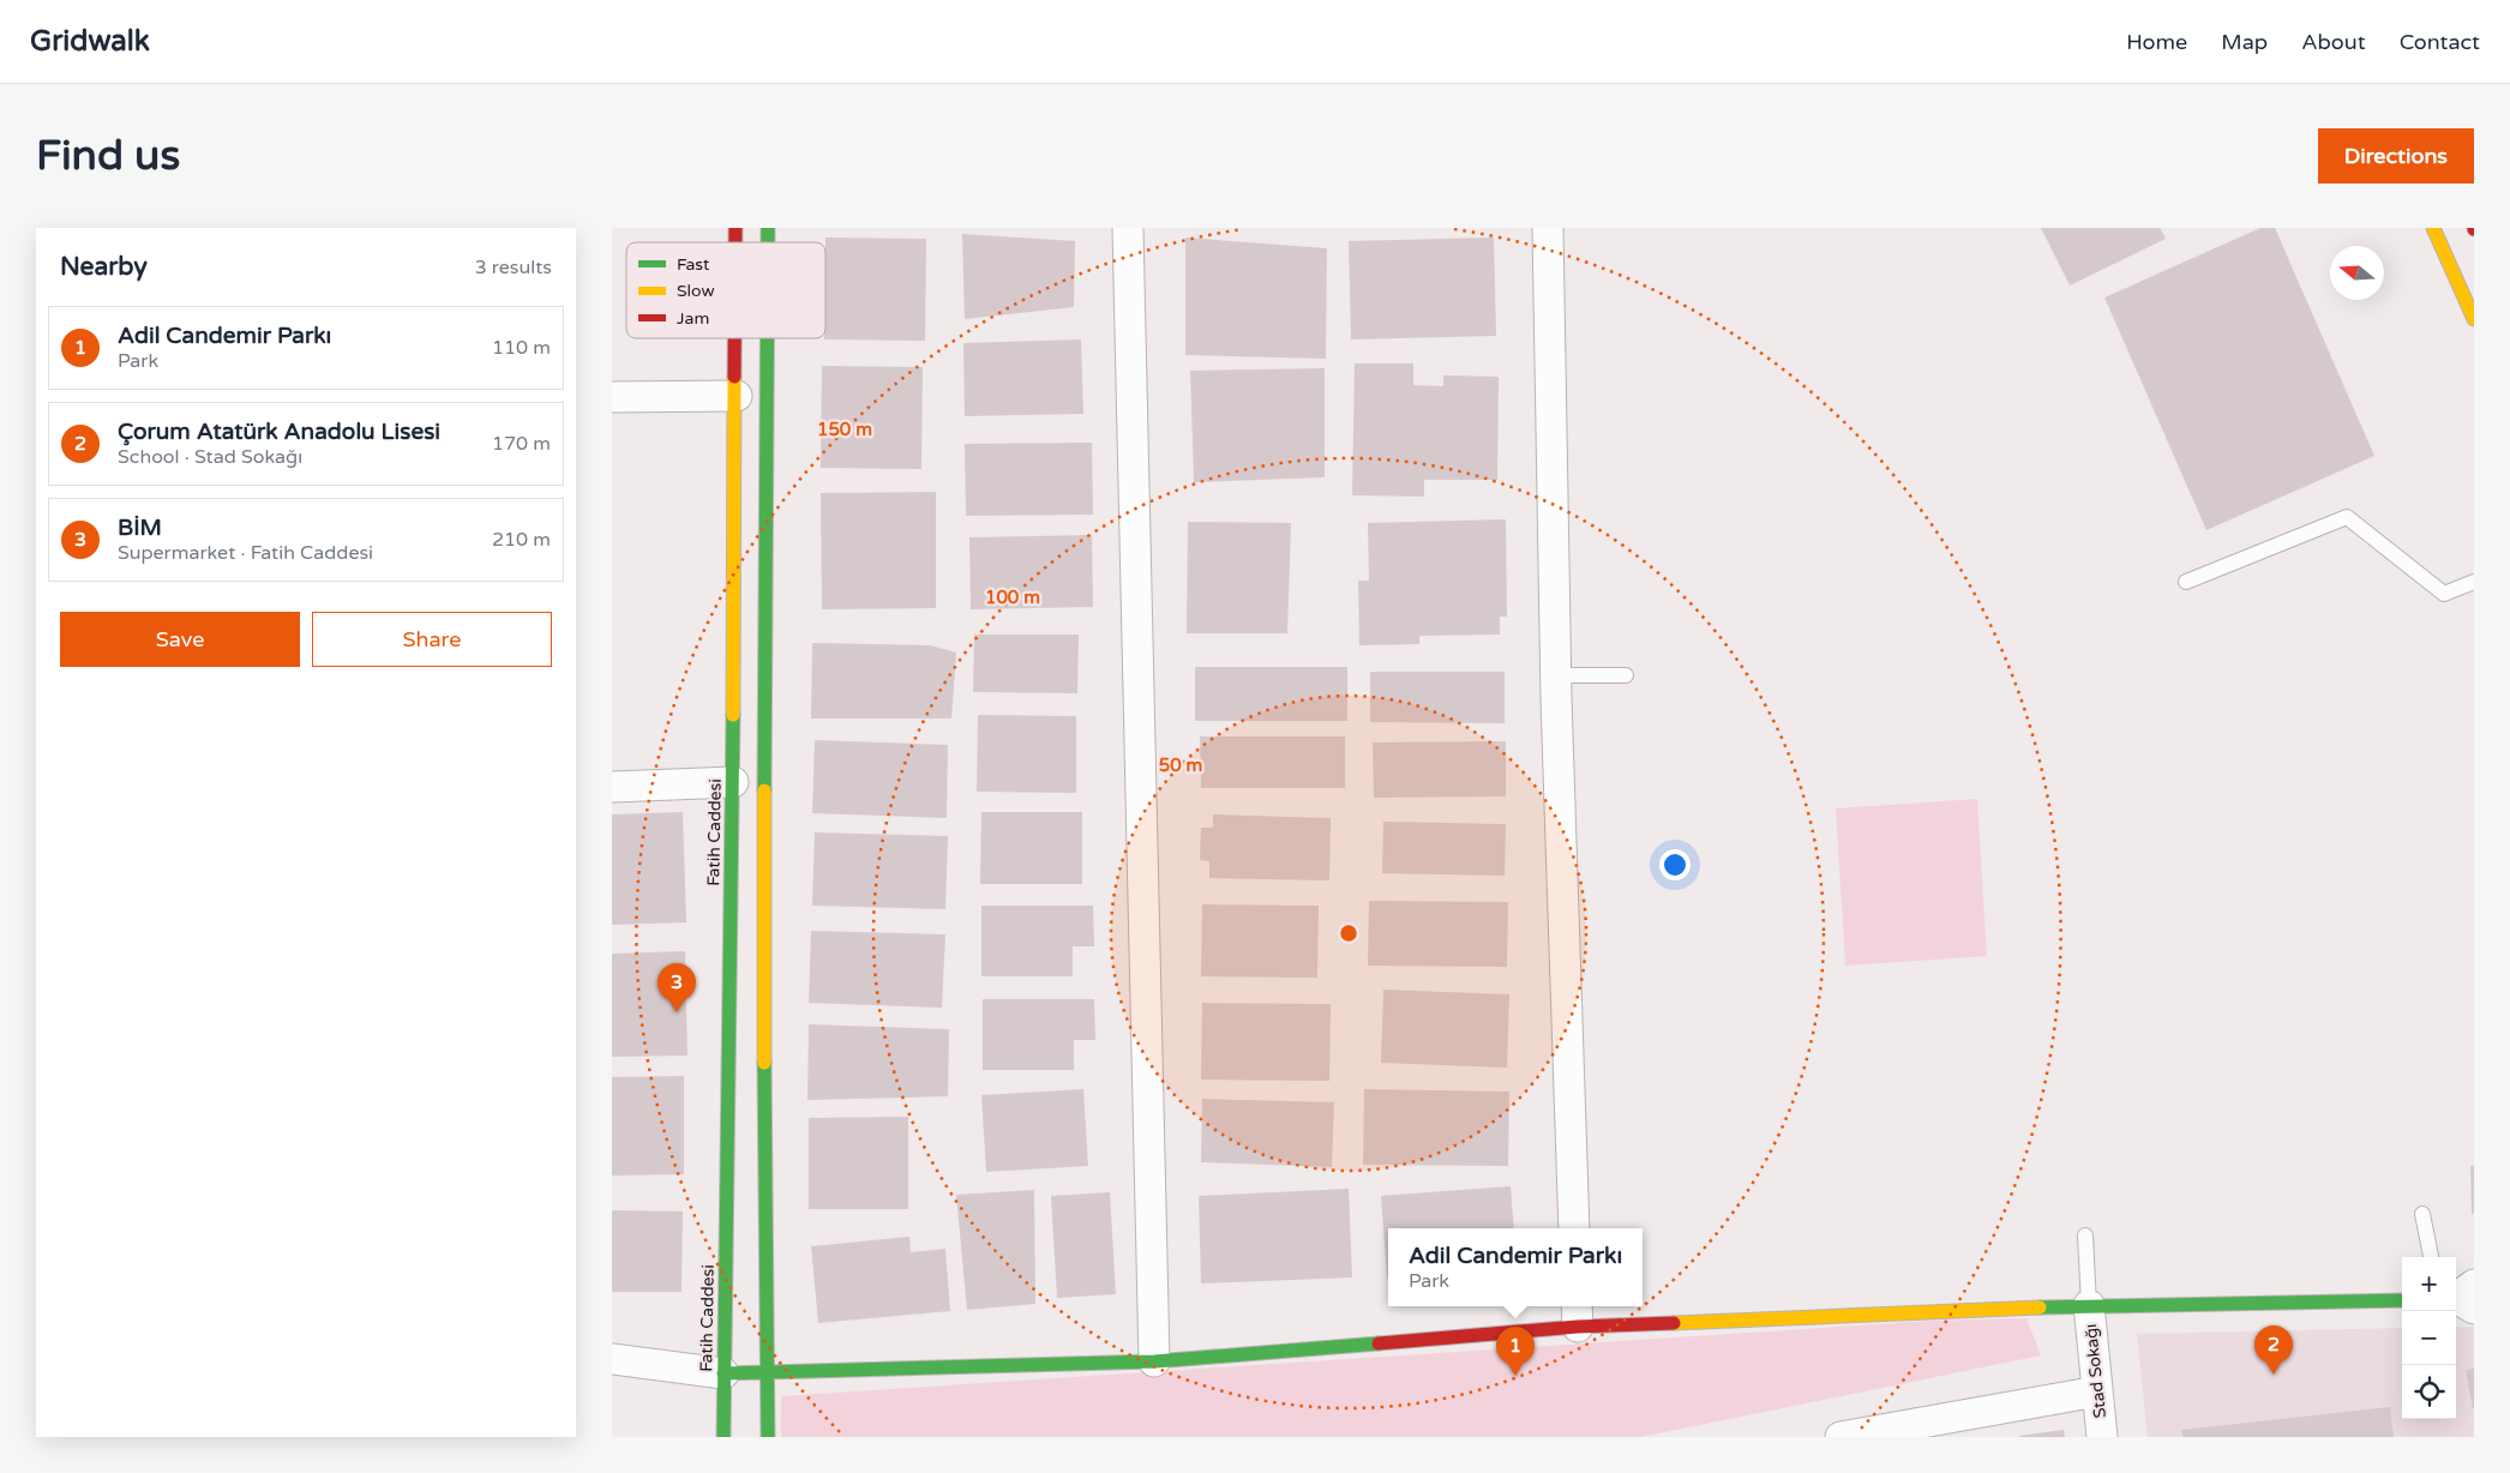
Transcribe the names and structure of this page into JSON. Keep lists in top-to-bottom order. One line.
{"streets":{"main road":["Fatih Caddesi"],"street":["Stad Sokağı"]},"legend":["Fast","Slow","Jam"],"north":"left","page":{"header":"Gridwalk","nav":["Home","Map","About","Contact"],"buttons":["Directions",["Save","Share"]],"title":"Find us","heading":["Nearby","3 results"],"list":[{"mark":"1","name":"Adil Candemir Parkı","note":"Park","value":"110 m"},{"mark":"2","name":"Çorum Atatürk Anadolu Lisesi","note":"School · Stad Sokağı","value":"170 m"},{"mark":"3","name":"BİM","note":"Supermarket · Fatih Caddesi","value":"210 m"}],"pins":["3","2","1"],"popup":["Adil Candemir Parkı","Park"],"map_buttons":["+","−"]},"rings":["150 m","100 m","50 m"]}
